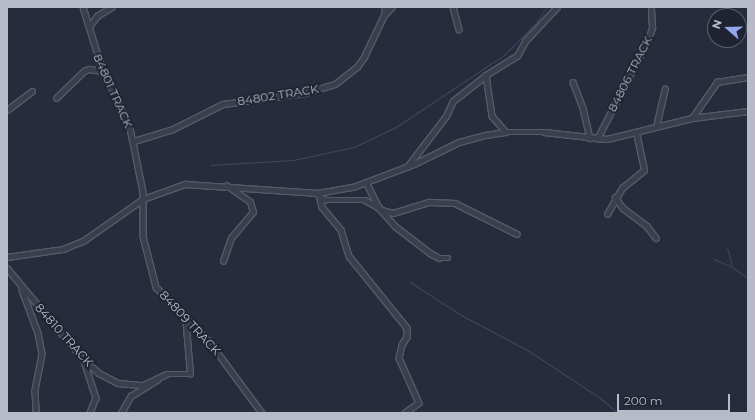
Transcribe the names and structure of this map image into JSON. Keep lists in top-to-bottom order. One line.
{"streets":{"street":["84806 TRACK","84801 TRACK","84802 TRACK","84809 TRACK","84810 TRACK"]},"crossings":[["84801 TRACK","84802 TRACK"],["84801 TRACK","84809 TRACK"],["84809 TRACK","84810 TRACK"]],"scale_bar":"200 m","north":"left"}
